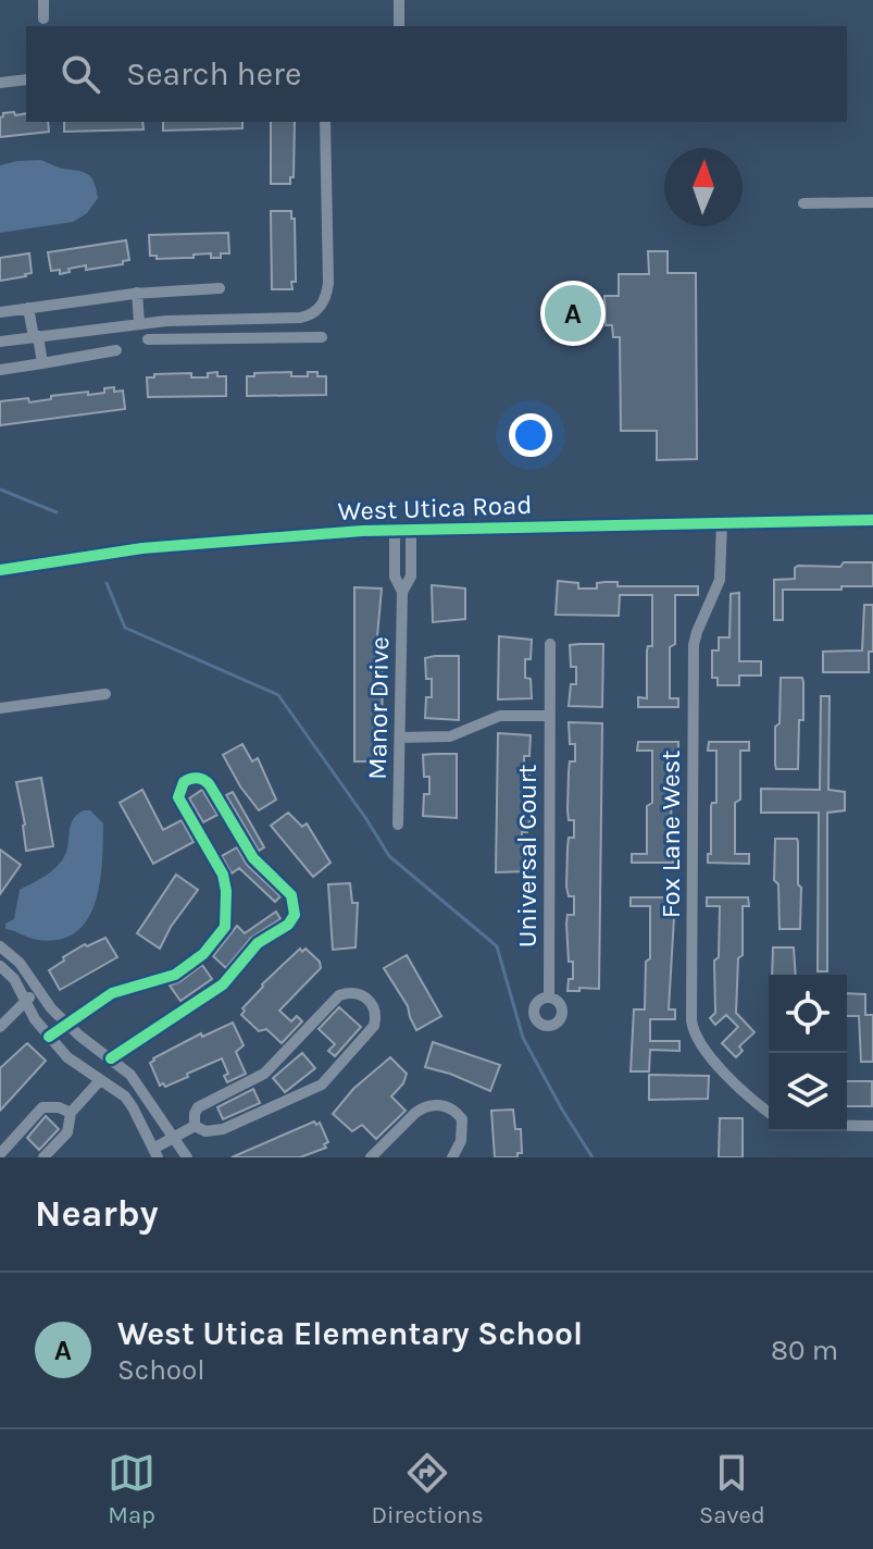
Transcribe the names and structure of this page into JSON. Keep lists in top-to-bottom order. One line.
{"streets":{"street":["West Utica Road","Manor Drive","Fox Lane West","Universal Court"]},"crossings":[["West Utica Road","Manor Drive"],["West Utica Road","Fox Lane West"]],"north":"top","page":{"search":"Search here","pins":"A","heading":"Nearby","list":[{"mark":"A","name":"West Utica Elementary School","note":"School","value":"80 m"}],"nav":["Map","Directions","Saved"]}}
